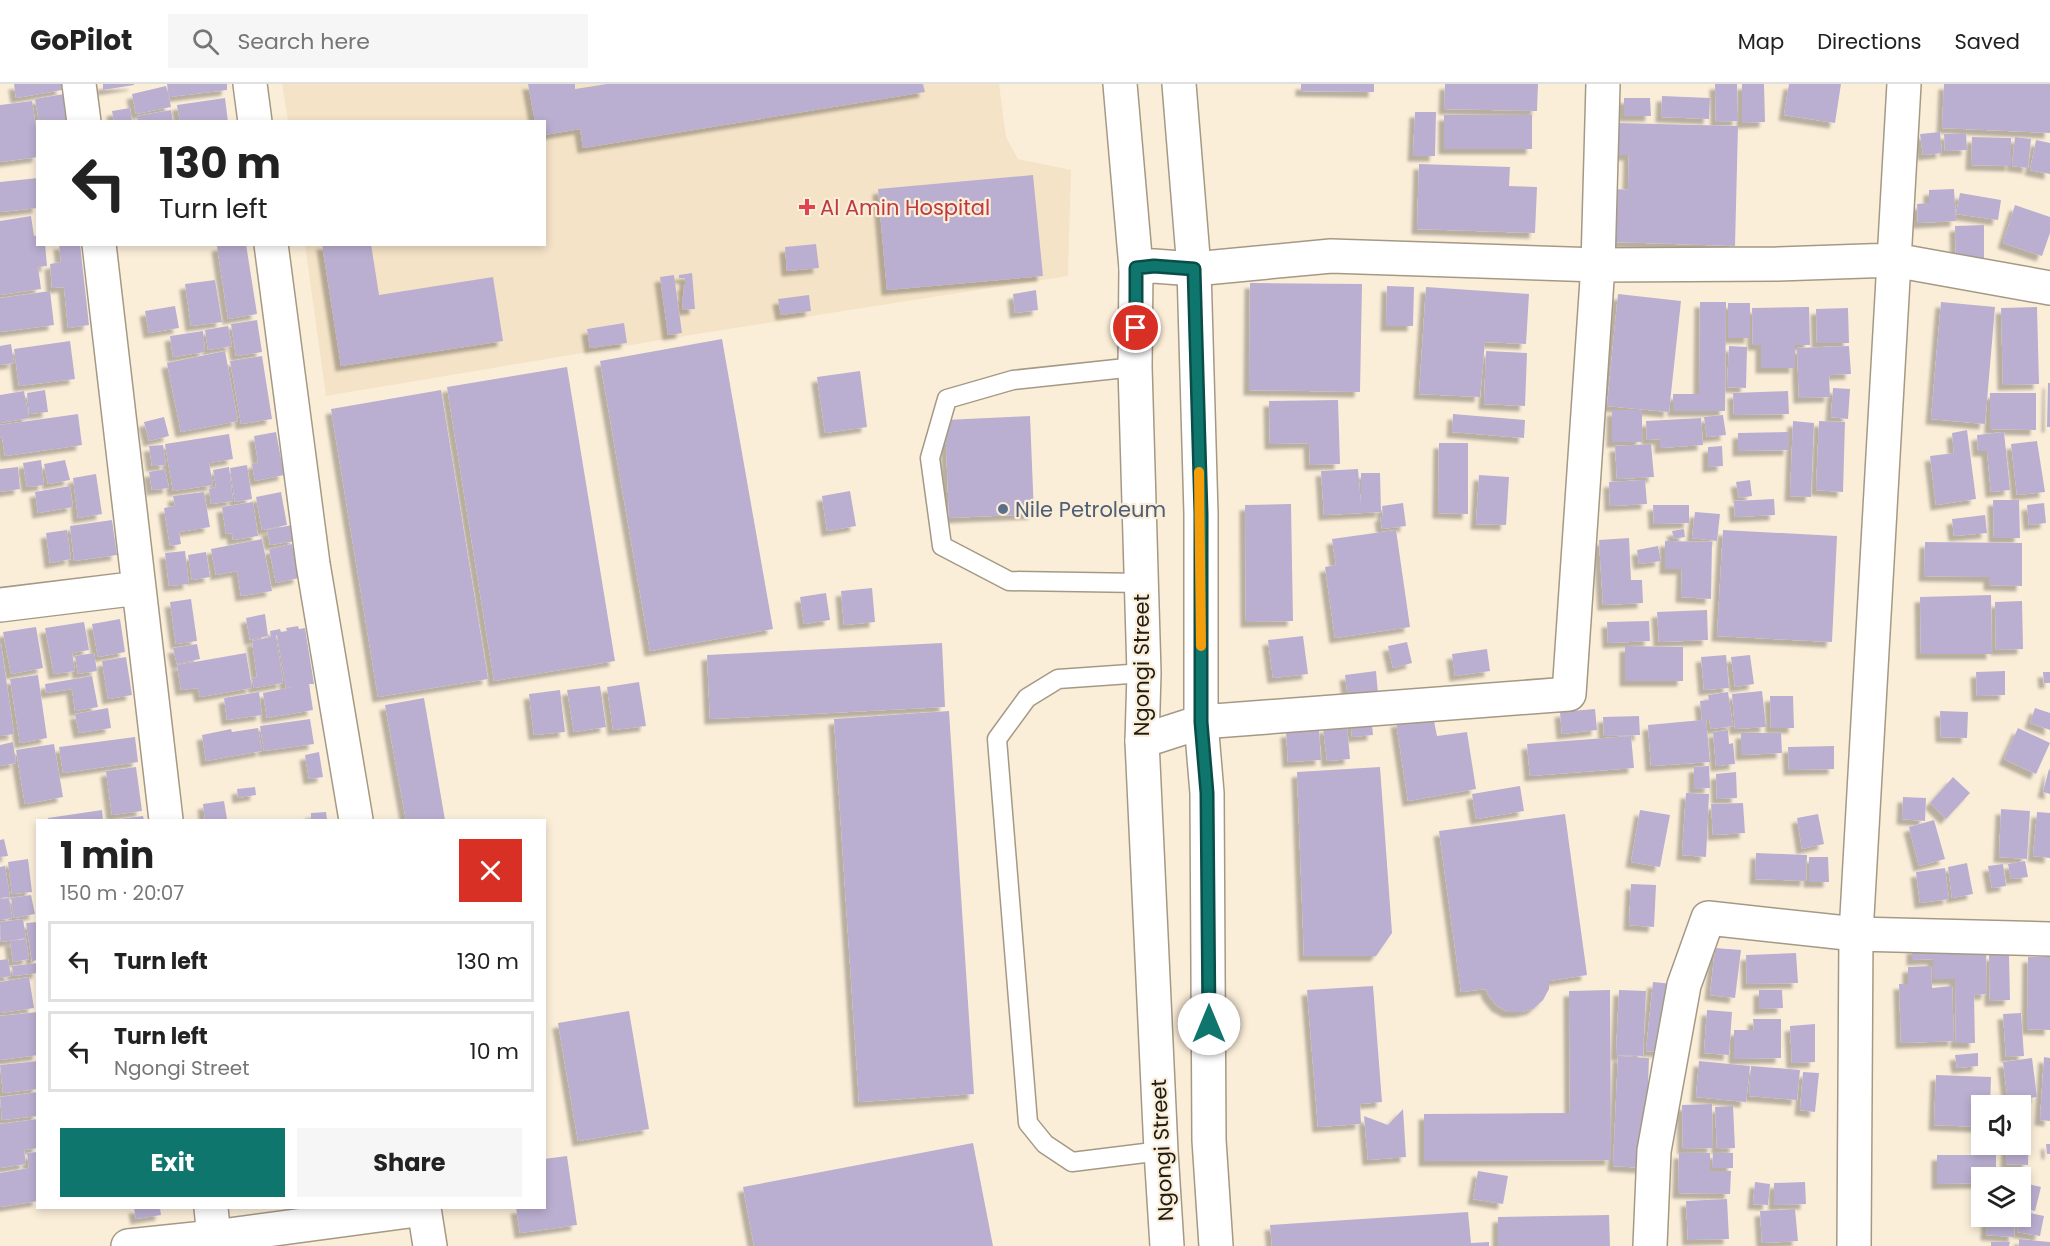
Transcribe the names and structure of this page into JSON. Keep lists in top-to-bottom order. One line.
{"streets":{"street":["Ngongi Street"]},"places":{"health":["Al Amin Hospital"],"other":["Nile Petroleum"]},"page":{"header":"GoPilot","search":"Search here","nav":["Map","Directions","Saved"],"turn":["130 m","Turn left"],"heading":["1 min","150 m · 20:07"],"list":[{"name":"Turn left","value":"130 m"},{"name":"Turn left","note":"Ngongi Street","value":"10 m"}],"buttons":["Exit","Share"]}}
